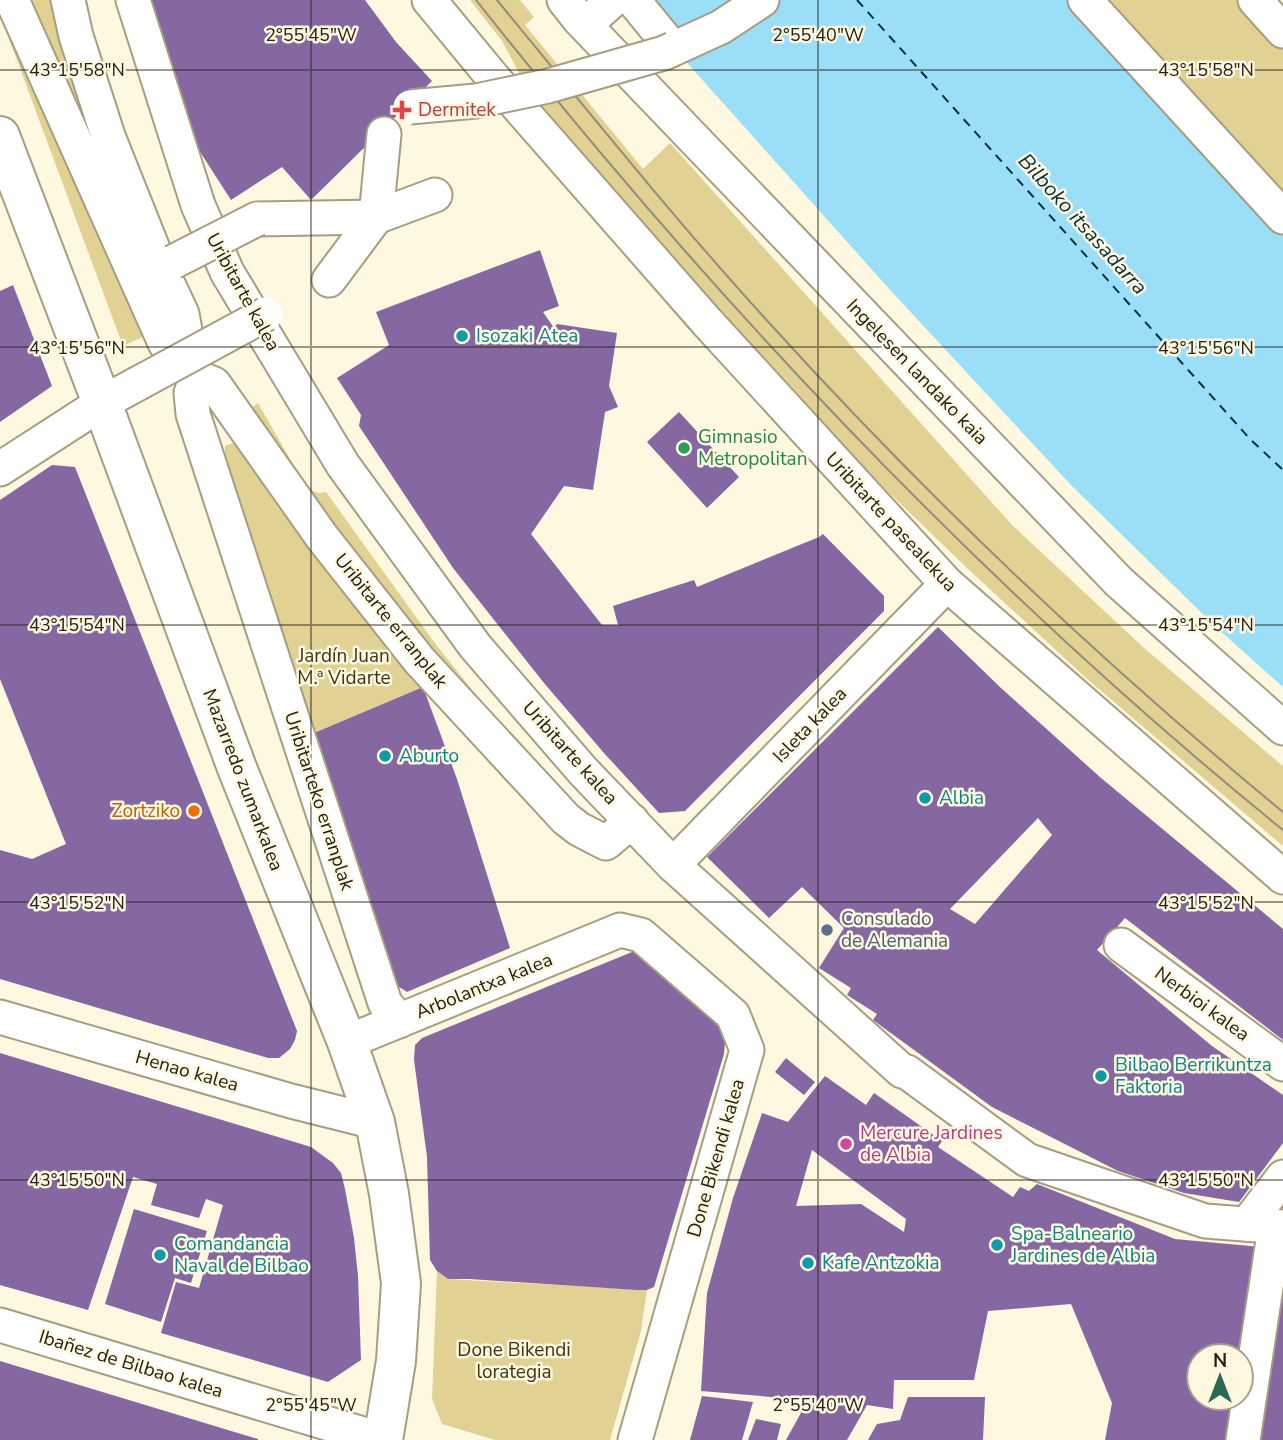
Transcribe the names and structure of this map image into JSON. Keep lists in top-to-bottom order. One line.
{"streets":{"main road":["Mazarredo zumarkalea"],"street":["Uribitarte kalea","Ingelesen landako kaia","Uribitarte pasealekua","Uribitarte erranplak","Isleta kalea","Uribitarteko erranplak","Arbolantxa kalea","Nerbioi kalea","Henao kalea","Done Bikendi kalea","Ibañez de Bilbao kalea"]},"crossings":[["Uribitarte kalea","Uribitarte erranplak"],["Uribitarte kalea","Isleta kalea"],["Uribitarte pasealekua","Isleta kalea"],["Uribitarte erranplak","Uribitarteko erranplak"],["Mazarredo zumarkalea","Arbolantxa kalea"],["Mazarredo zumarkalea","Henao kalea"],["Mazarredo zumarkalea","Ibañez de Bilbao kalea"],["Uribitarteko erranplak","Arbolantxa kalea"],["Arbolantxa kalea","Done Bikendi kalea"]],"water":["Bilboko itsasadarra"],"parks":["Jardín Juan M.ª Vidarte","Done Bikendi lorategia"],"places":{"health":["Dermitek"],"other":["Isozaki Atea","Gimnasio Metropolitan","Aburto","Albia","Zortziko","Consulado de Alemania","Bilbao Berrikuntza Faktoria","Mercure Jardines de Albia","Spa-Balneario Jardines de Albia","Comandancia Naval de Bilbao","Kafe Antzokia"]},"north":"top","coordinates":["2°55'45\"W","2°55'40\"W","43°15'58\"N","43°15'56\"N","43°15'54\"N","43°15'52\"N","43°15'50\"N"]}
